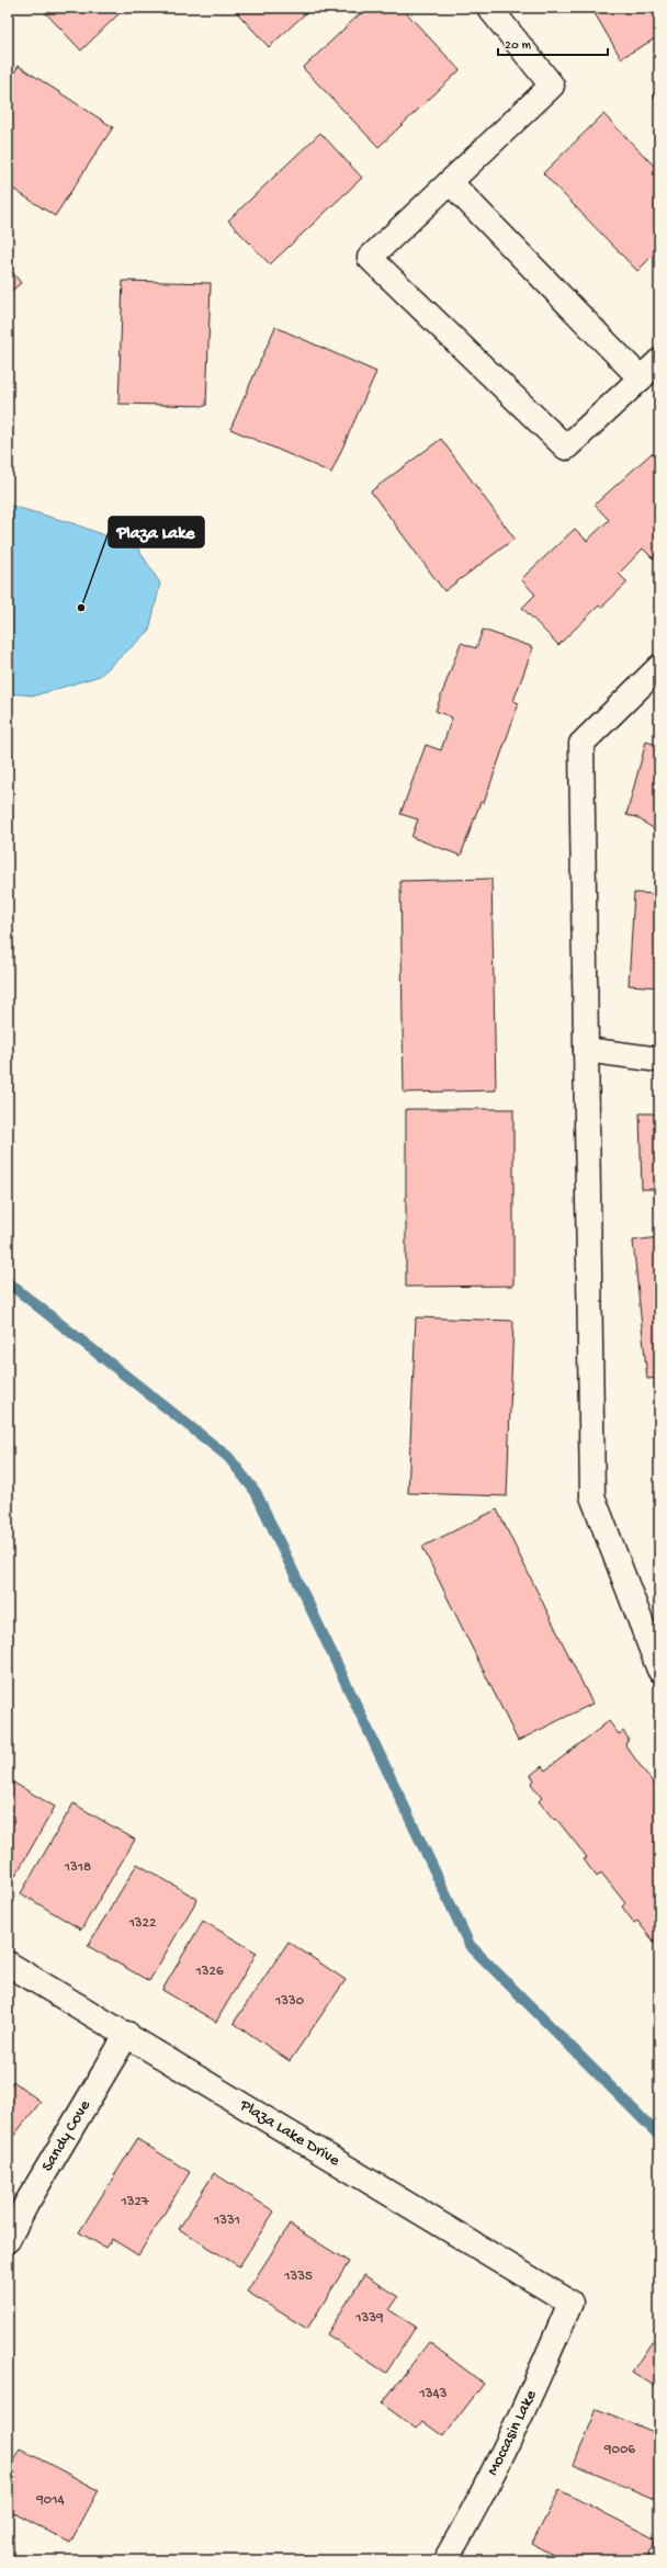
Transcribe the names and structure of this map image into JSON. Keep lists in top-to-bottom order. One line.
{"streets":{"street":["Plaza Lake Drive","Sandy Cove","Moccasin Lake"]},"crossings":[["Plaza Lake Drive","Sandy Cove"],["Plaza Lake Drive","Moccasin Lake"]],"places":["Plaza Lake"],"house_numbers":["1318","1322","1326","1330","1327","1331","1335","1339","1343","9006","9014"],"scale_bar":"20 m"}
